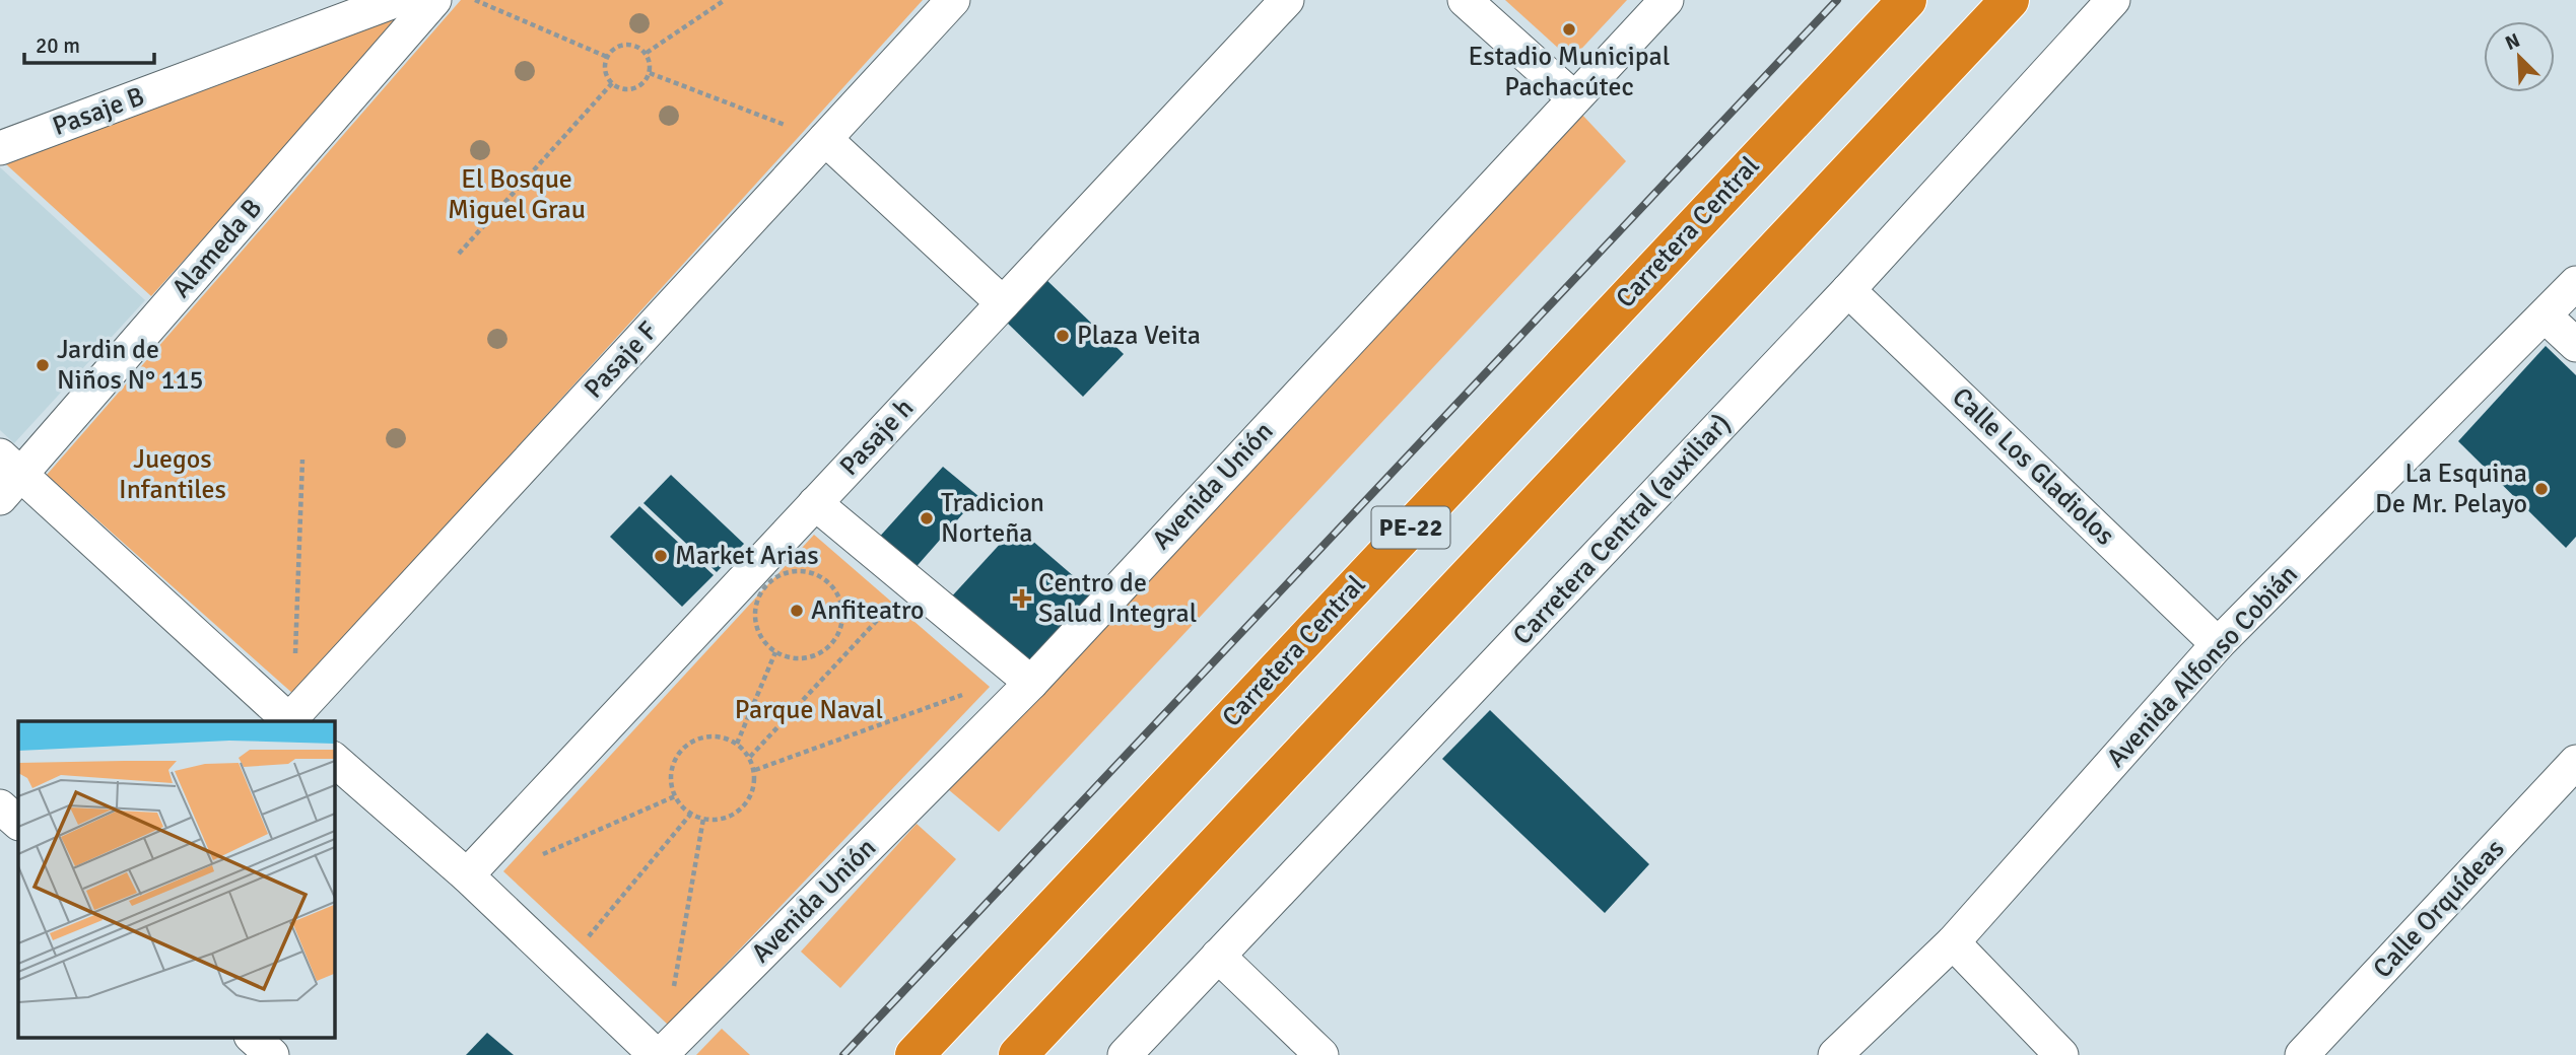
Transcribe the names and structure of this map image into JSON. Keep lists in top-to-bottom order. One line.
{"streets":{"highway":["Carretera Central","PE-22"],"street":["Pasaje B","Alameda B","Pasaje F","Pasaje h","Calle Los Gladiolos","Avenida Unión","Carretera Central (auxiliar)","Avenida Alfonso Cobián","Calle Orquídeas"]},"crossings":[["Calle Los Gladiolos","Carretera Central (auxiliar)"],["Calle Los Gladiolos","Avenida Alfonso Cobián"]],"parks":["El Bosque Miguel Grau","Juegos Infantiles","Parque Naval"],"places":{"other":["Estadio Municipal Pachacútec","Plaza Veita","Jardin de Niños N° 115","La Esquina De Mr. Pelayo","Tradicion Norteña","Market Arias","Anfiteatro"],"health":["Centro de Salud Integral"]},"scale_bar":"20 m","north":"top left"}
